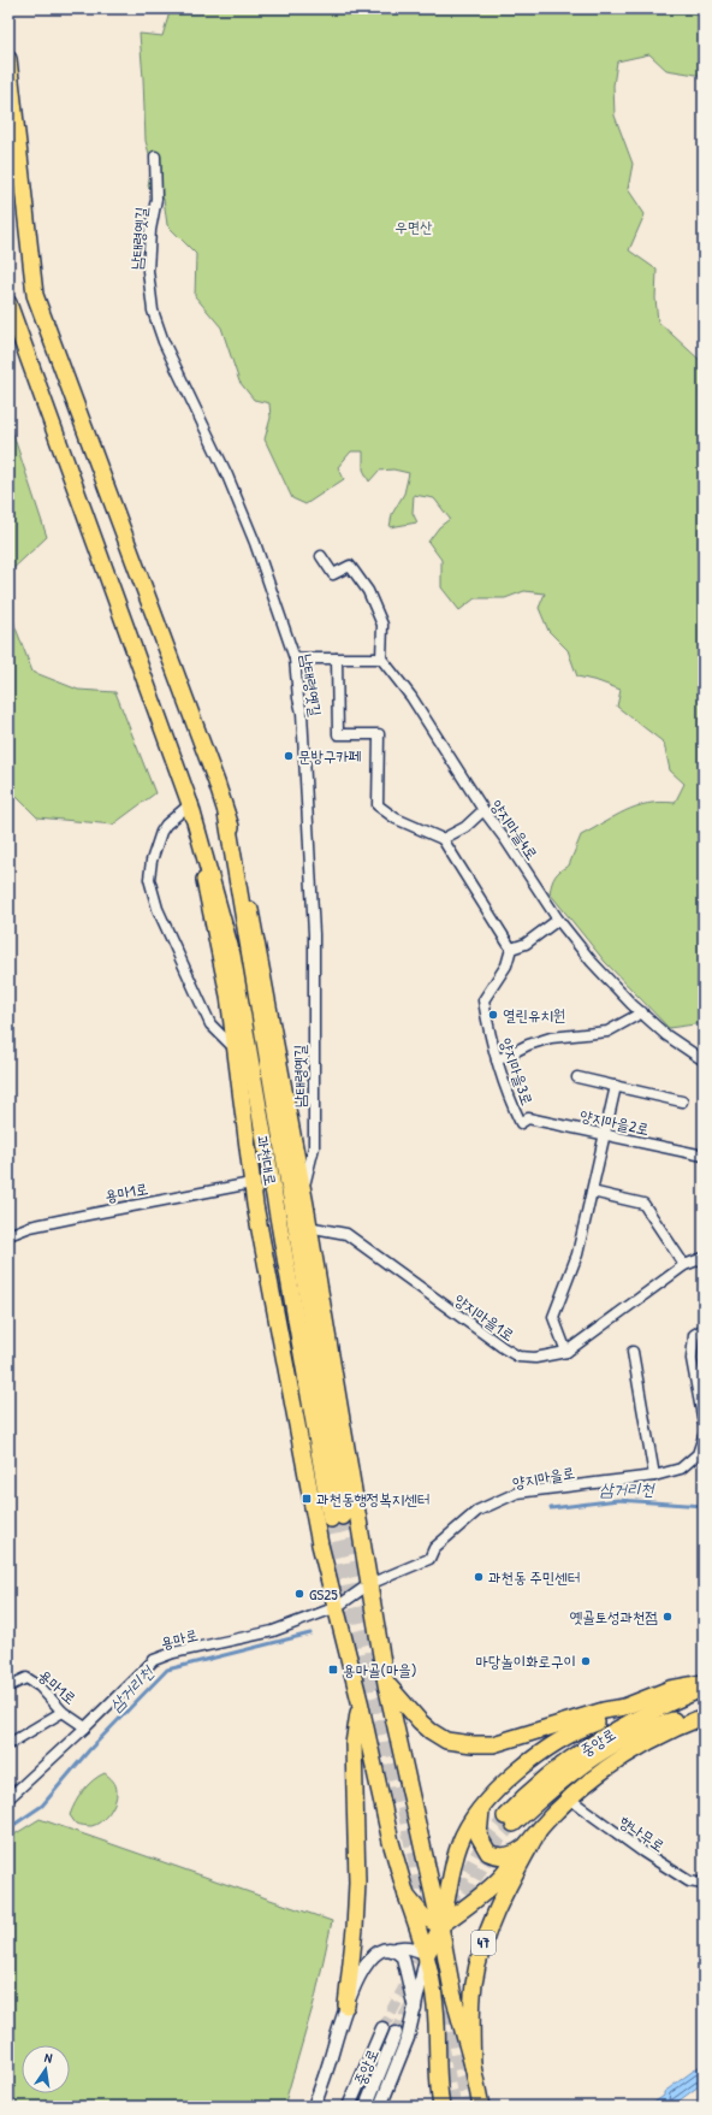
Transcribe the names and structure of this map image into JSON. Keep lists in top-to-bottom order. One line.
{"streets":{"main road":["과천대로","중앙로","47"],"street":["남태령옛길","양지마을4로","양지마을3로","양지마을2로","용마1로","양지마을1로","양지마을로","용마로","향나무로"]},"crossings":[["양지마을3로","양지마을2로"],["용마1로","용마로"],["양지마을로","용마로"],["향나무로","47"]],"water":["삼거리천"],"parks":["우면산"],"places":{"other":["문방구카페","열린유치원","과천동 주민센터","GS25","옛골토성과천점","마당놀이화로구이"],"transit":["과천동행정복지센터","용마골(마을)"]},"north":"top"}
